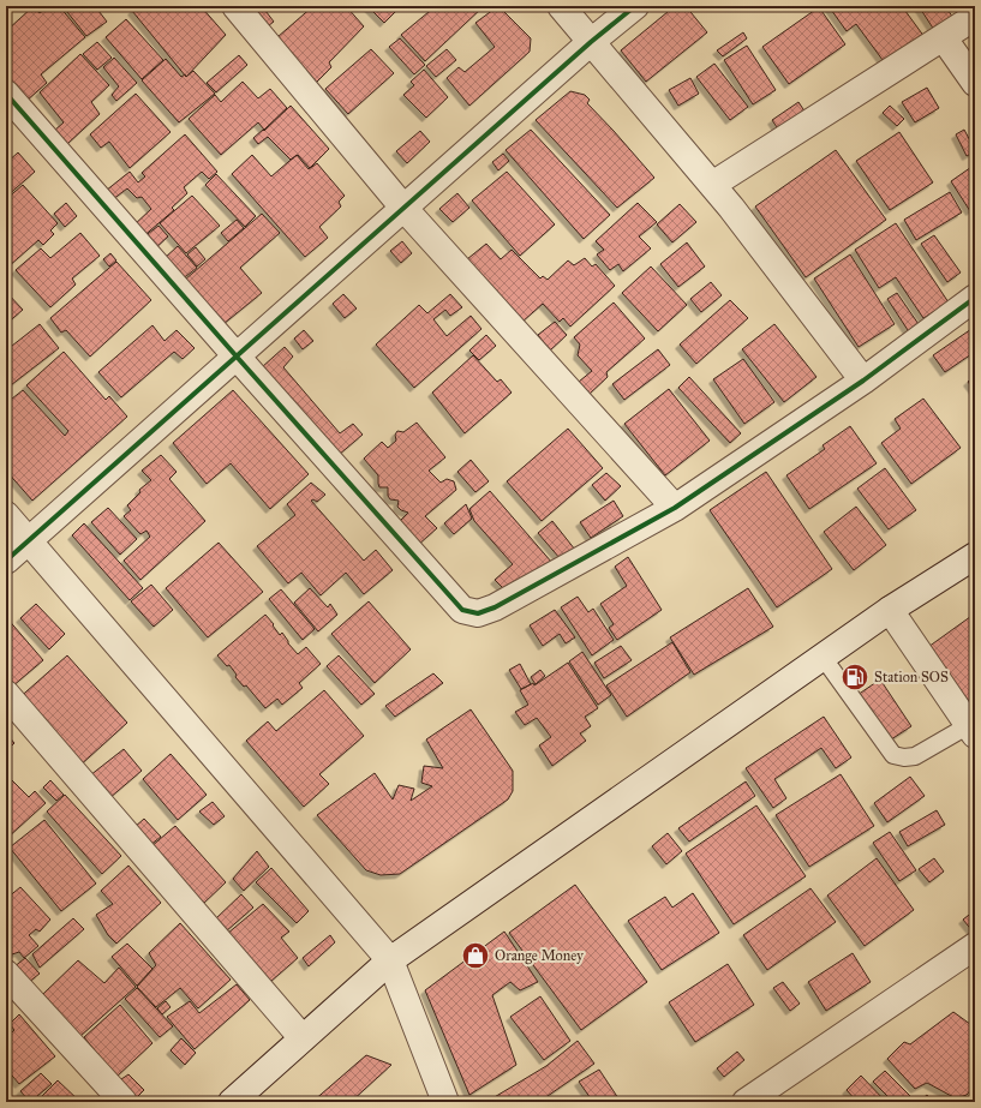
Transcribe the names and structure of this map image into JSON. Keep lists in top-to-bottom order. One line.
{"places":{"fuel station":["Station SOS"],"shop":["Orange Money"]}}
